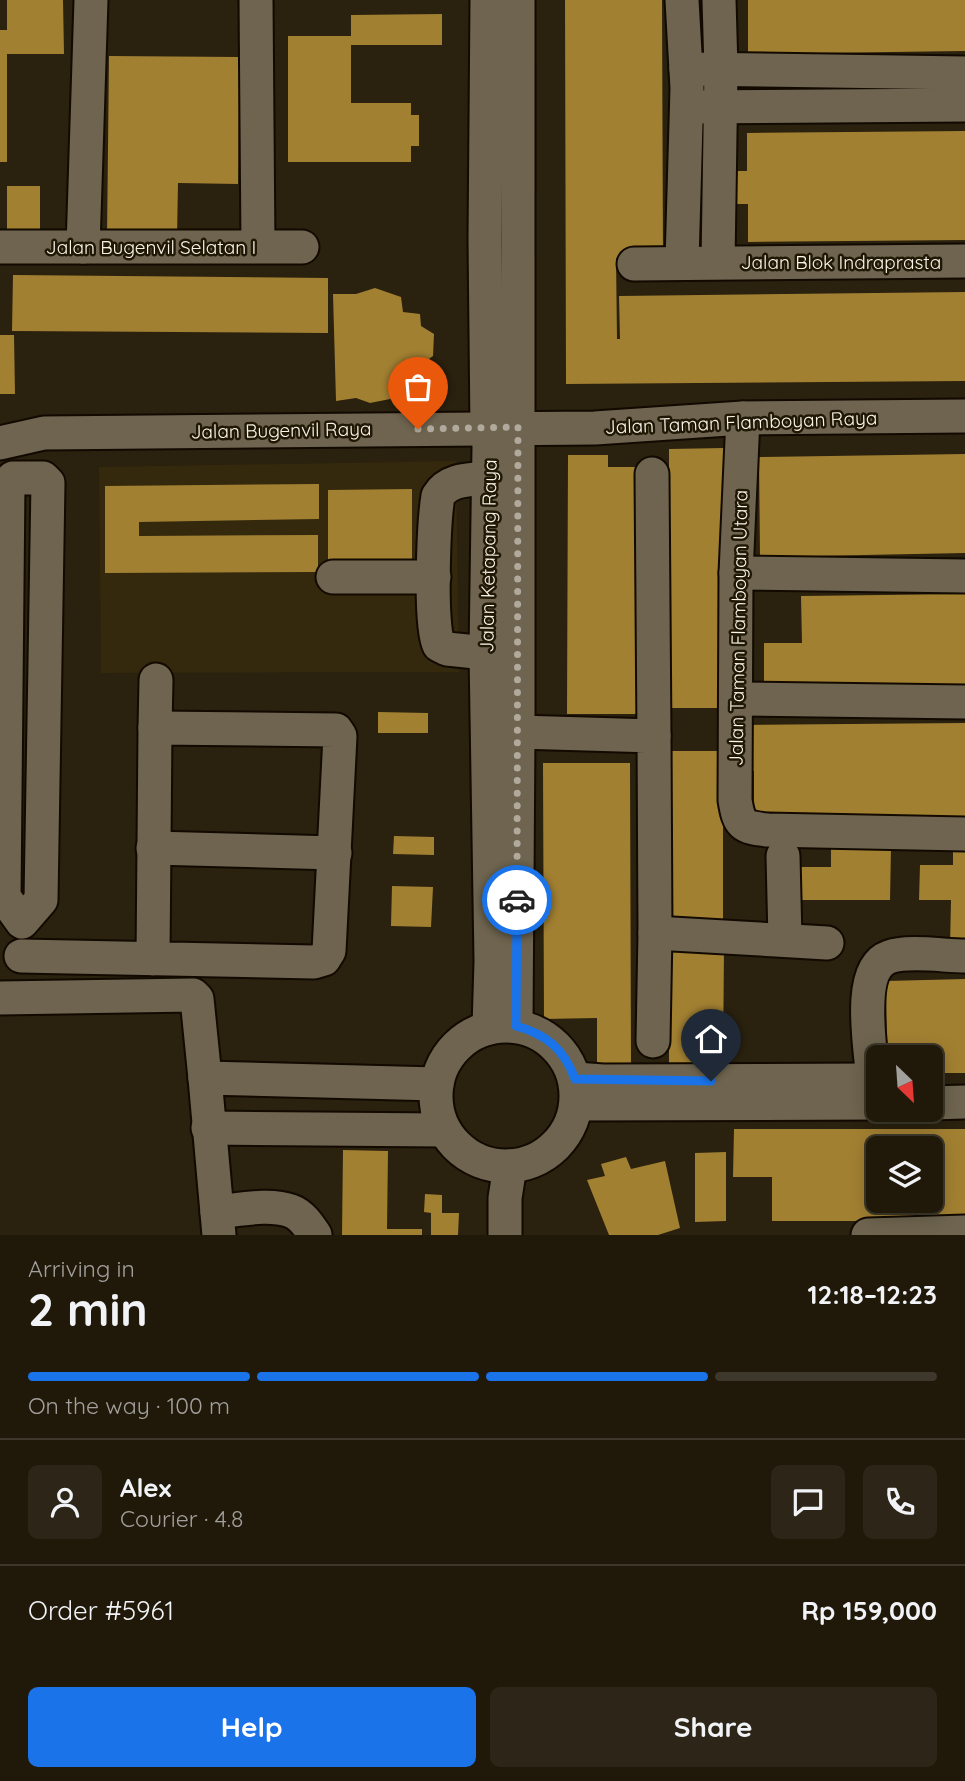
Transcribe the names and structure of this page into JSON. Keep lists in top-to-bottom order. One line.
{"streets":{"street":["Jalan Bugenvil Selatan I","Jalan Blok Indraprasta","Jalan Taman Flamboyan Raya","Jalan Bugenvil Raya","Jalan Ketapang Raya","Jalan Taman Flamboyan Utara"]},"crossings":[["Jalan Taman Flamboyan Raya","Jalan Bugenvil Raya"],["Jalan Taman Flamboyan Raya","Jalan Ketapang Raya"],["Jalan Taman Flamboyan Raya","Jalan Taman Flamboyan Utara"],["Jalan Bugenvil Raya","Jalan Ketapang Raya"]],"north":"bottom right","page":{"heading":["2 min","Arriving in","12:18–12:23"],"panel":["Alex","Courier · 4.8","Order #5961","Rp 159,000"],"bar":"On the way · 100 m","buttons":["Help","Share"]}}
